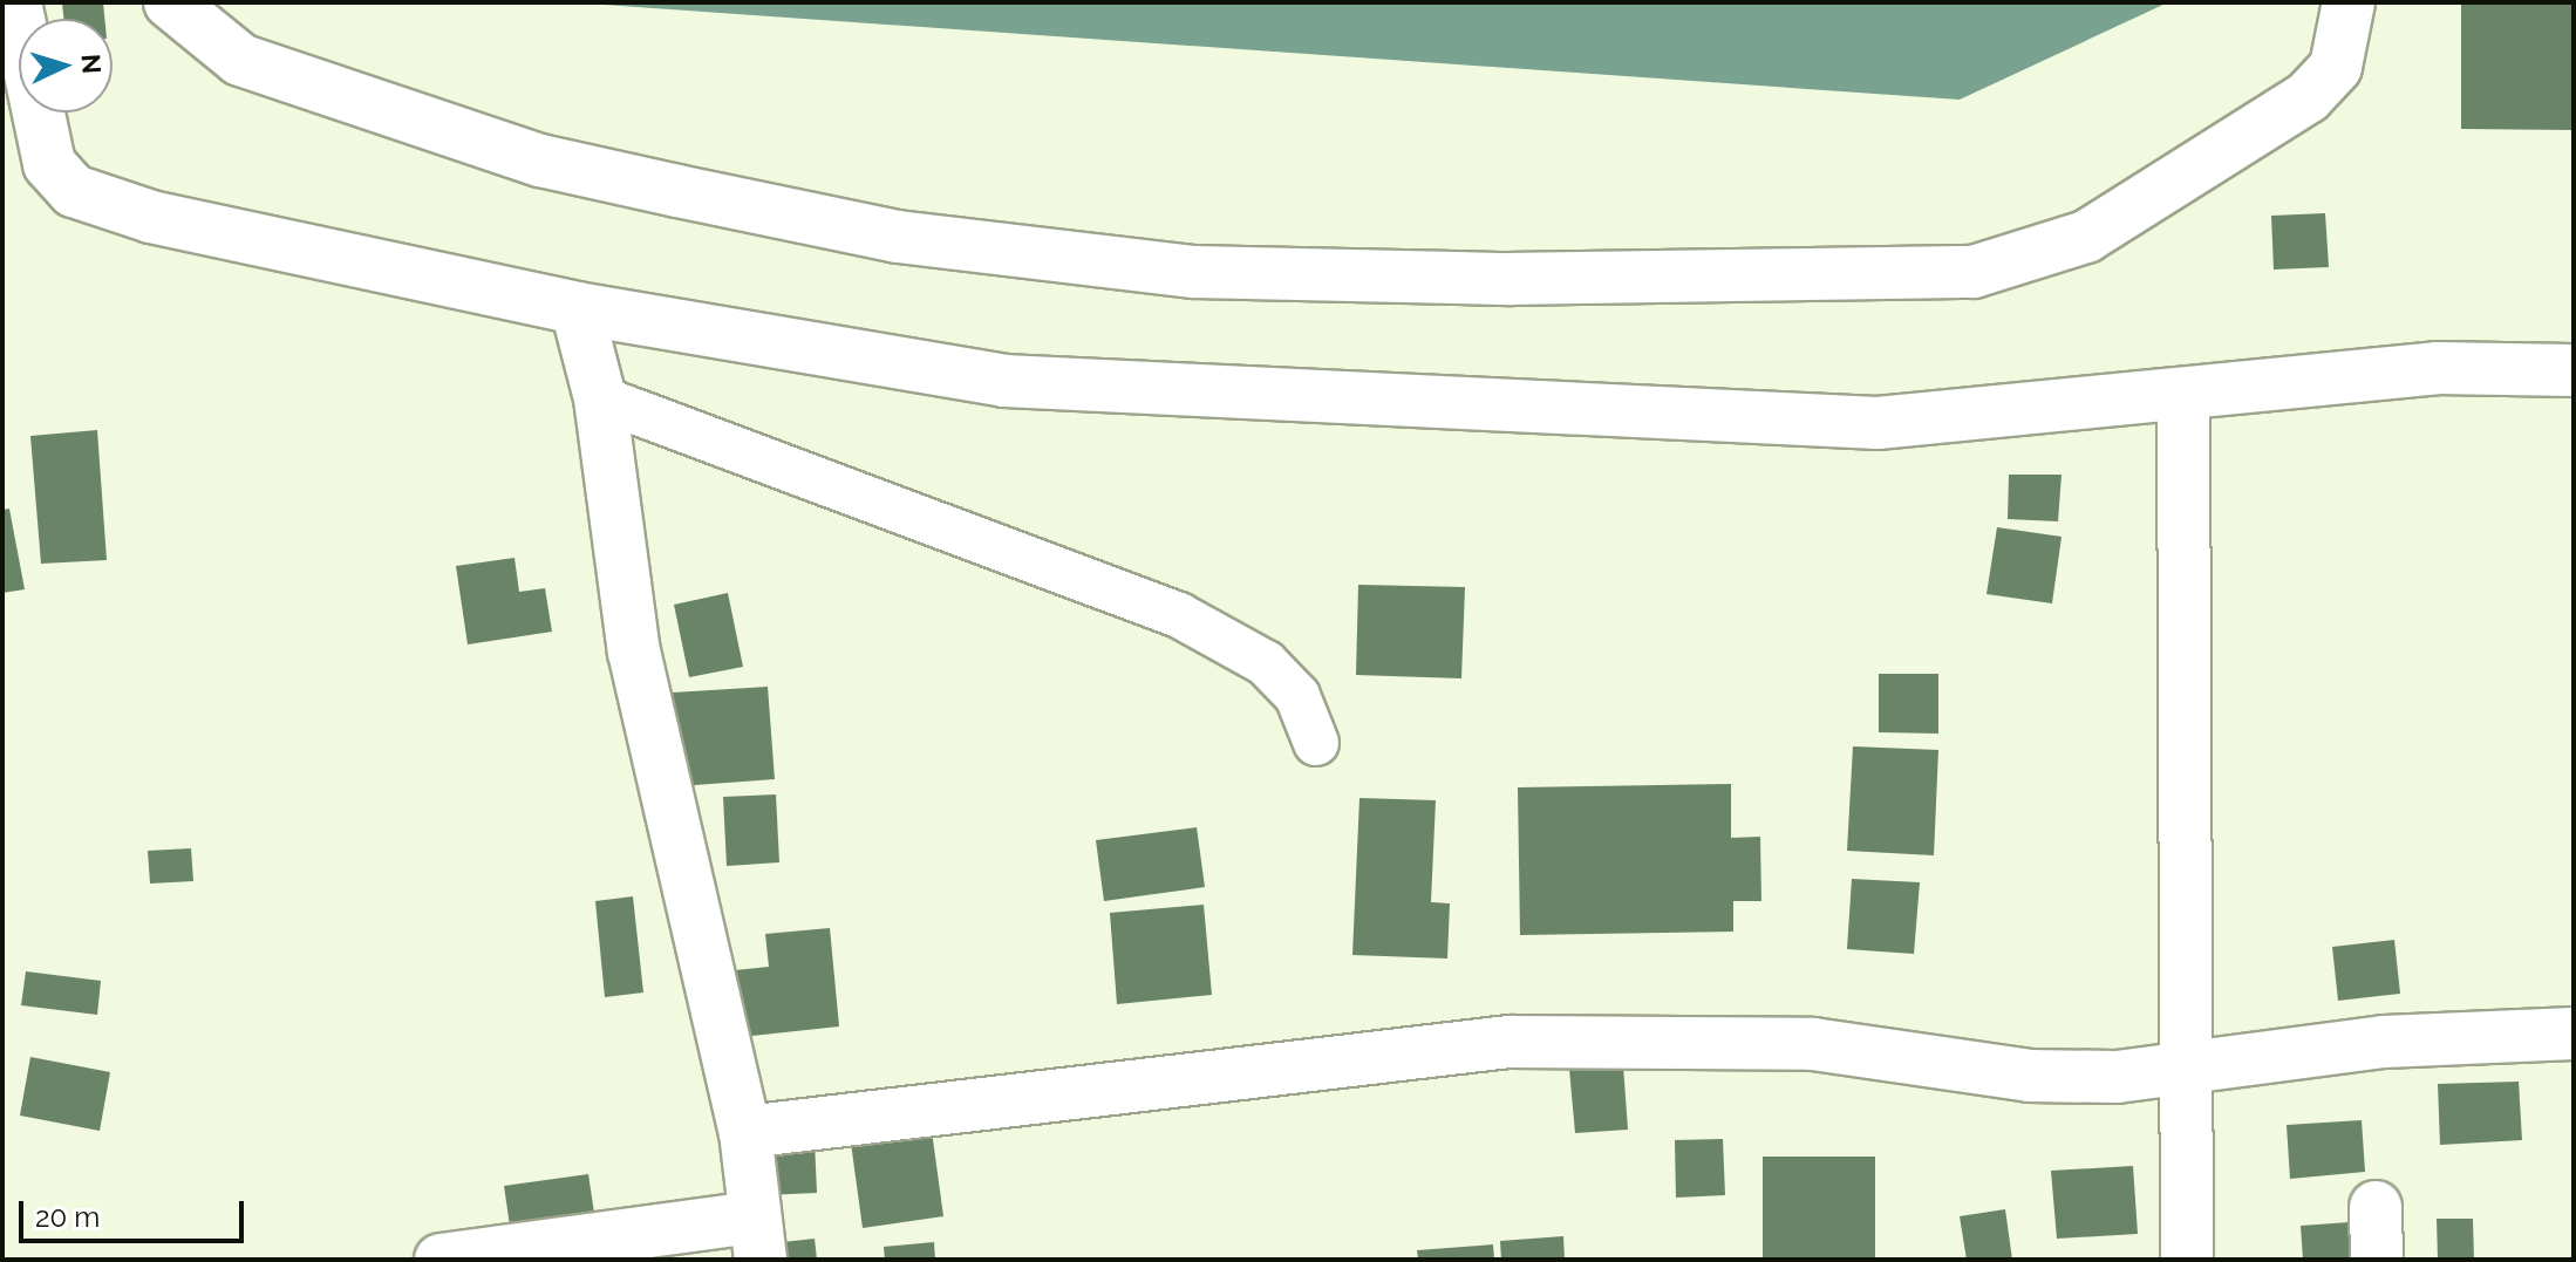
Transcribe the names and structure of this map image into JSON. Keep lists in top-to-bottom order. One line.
{"scale_bar":"20 m","north":"right"}
